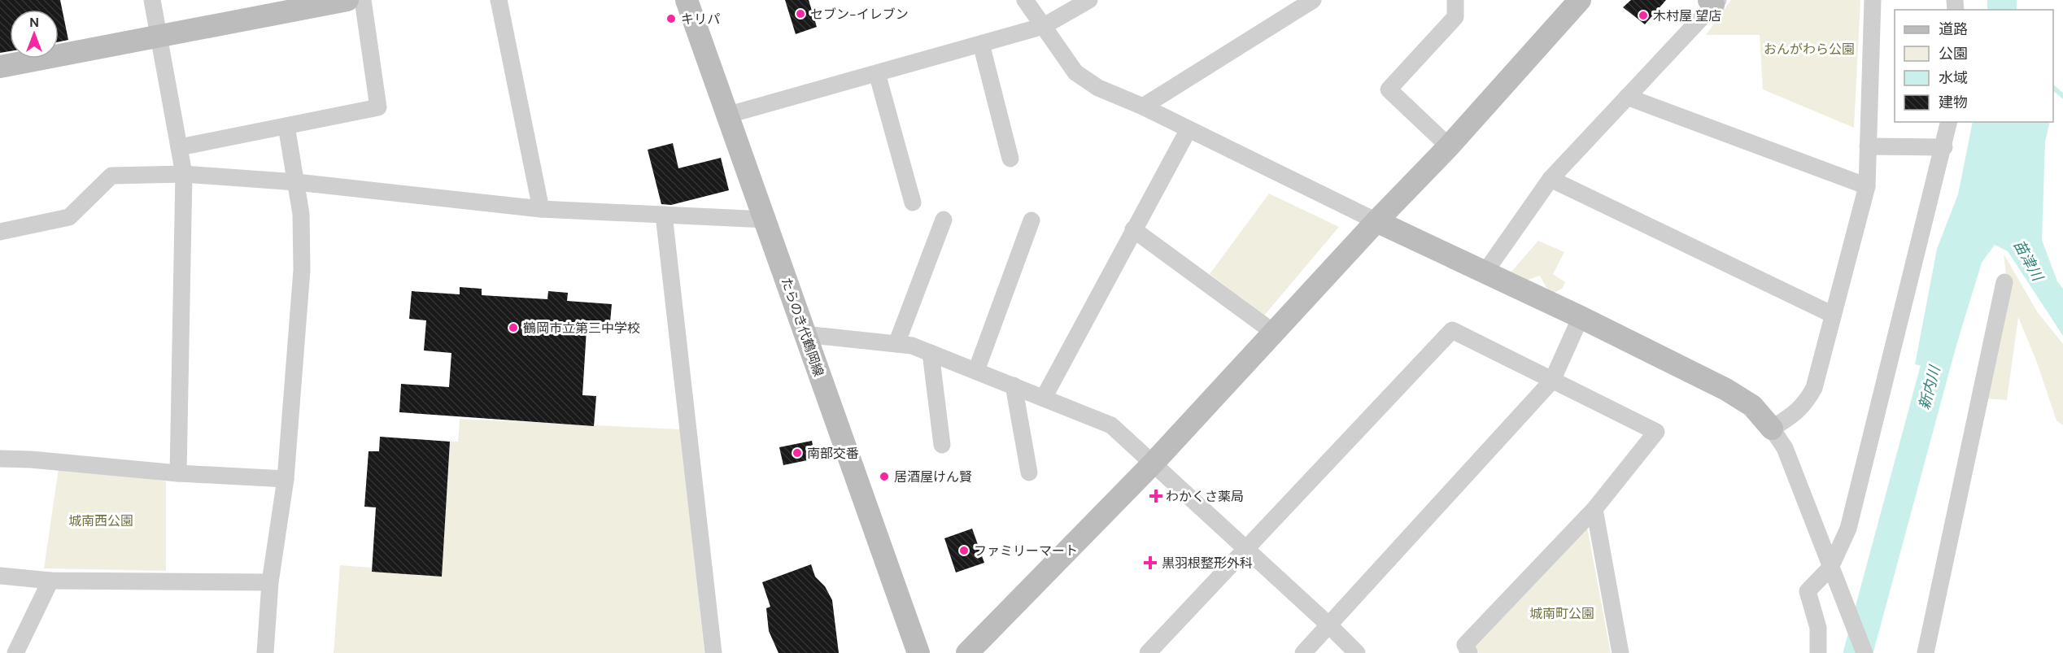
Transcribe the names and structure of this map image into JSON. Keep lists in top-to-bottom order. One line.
{"streets":{"street":["たらのき代鶴岡線"]},"water":["苗津川","新内川"],"parks":["おんがわら公園","城南西公園","城南町公園"],"places":{"other":["セブン-イレブン","木村屋 望店","キリパ","鶴岡市立第三中学校","南部交番","居酒屋けん賢","ファミリーマート"],"health":["わかくさ薬局","黒羽根整形外科"]},"legend":["道路","公園","水域","建物"],"north":"top"}
